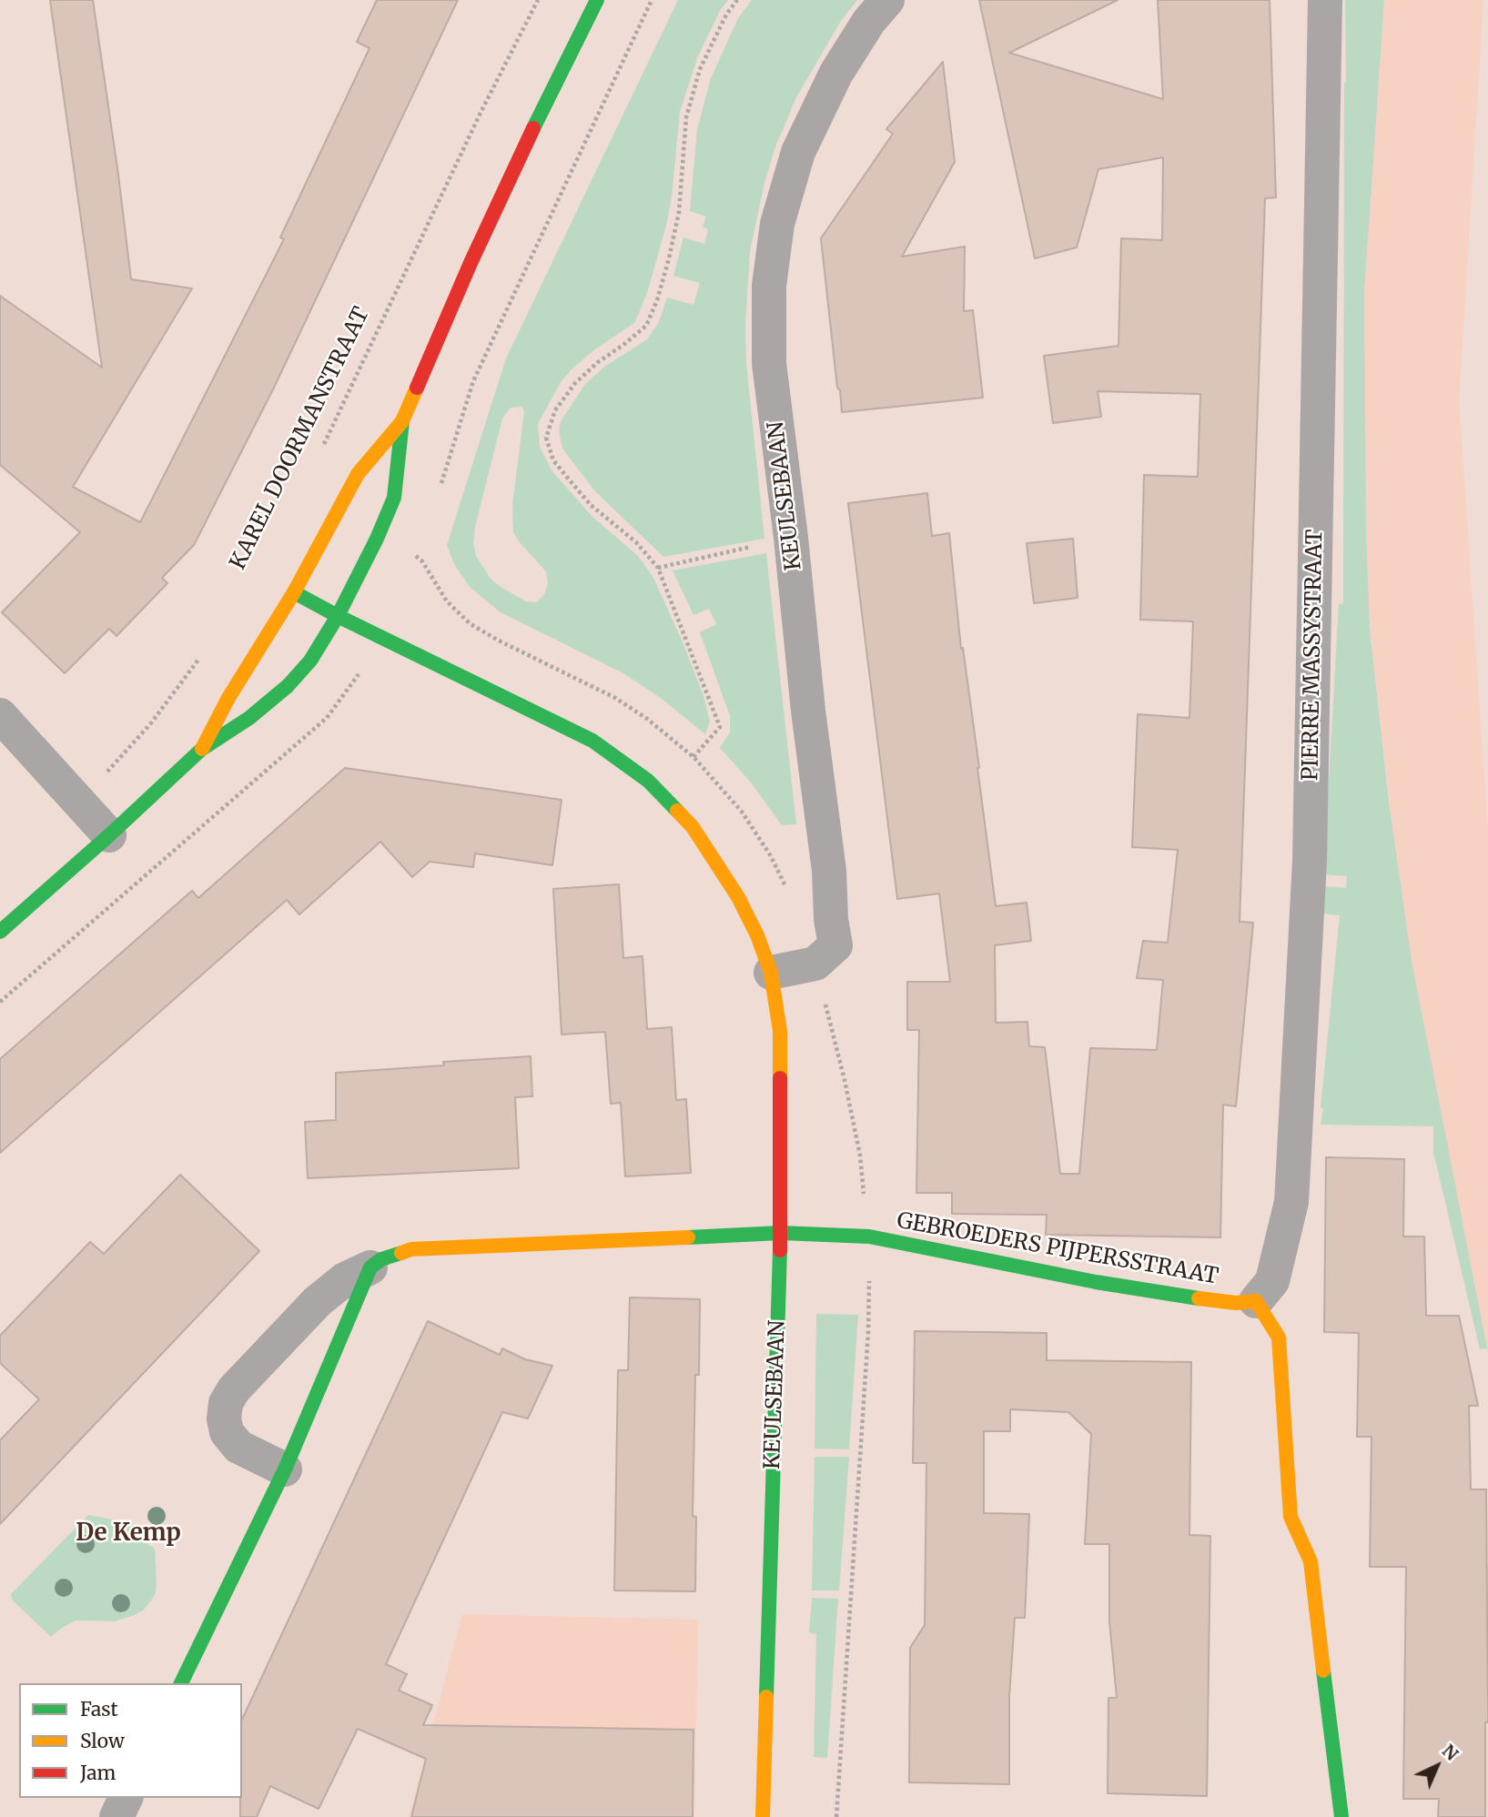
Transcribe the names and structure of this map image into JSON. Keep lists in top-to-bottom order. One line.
{"streets":{"street":["KEULSEBAAN","PIERRE MASSYSTRAAT","GEBROEDERS PIJPERSSTRAAT"],"path":["KAREL DOORMANSTRAAT"]},"crossings":[["KEULSEBAAN","GEBROEDERS PIJPERSSTRAAT"],["PIERRE MASSYSTRAAT","GEBROEDERS PIJPERSSTRAAT"]],"districts":["De Kemp"],"legend":["Fast","Slow","Jam"],"north":"top right"}
